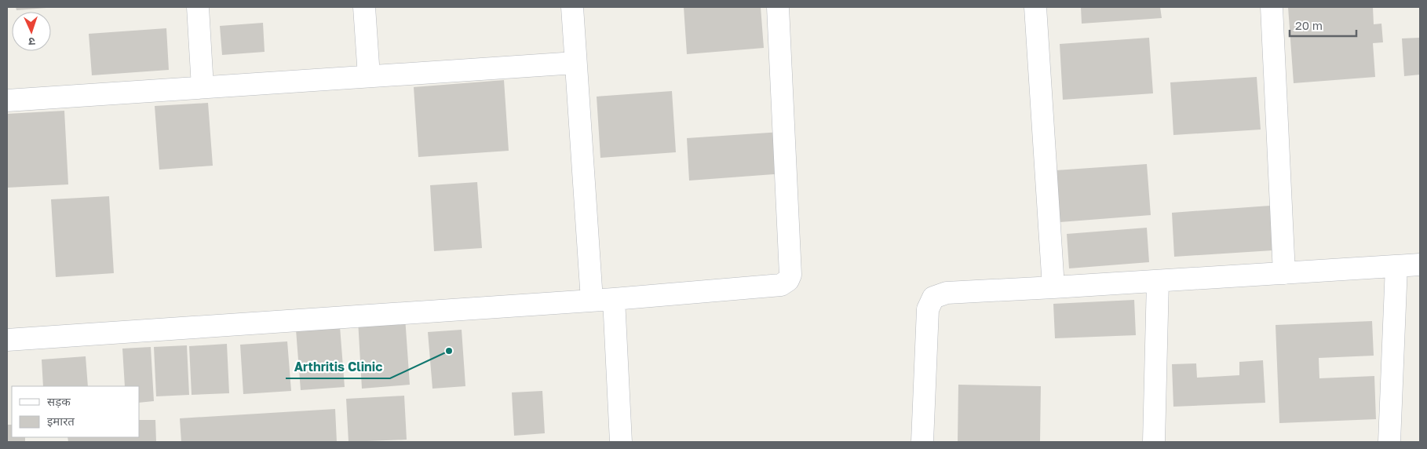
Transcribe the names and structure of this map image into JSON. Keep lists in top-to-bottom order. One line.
{"places":["Arthritis Clinic"],"legend":["सड़क","इमारत"],"scale_bar":"20 m","north":"bottom"}
